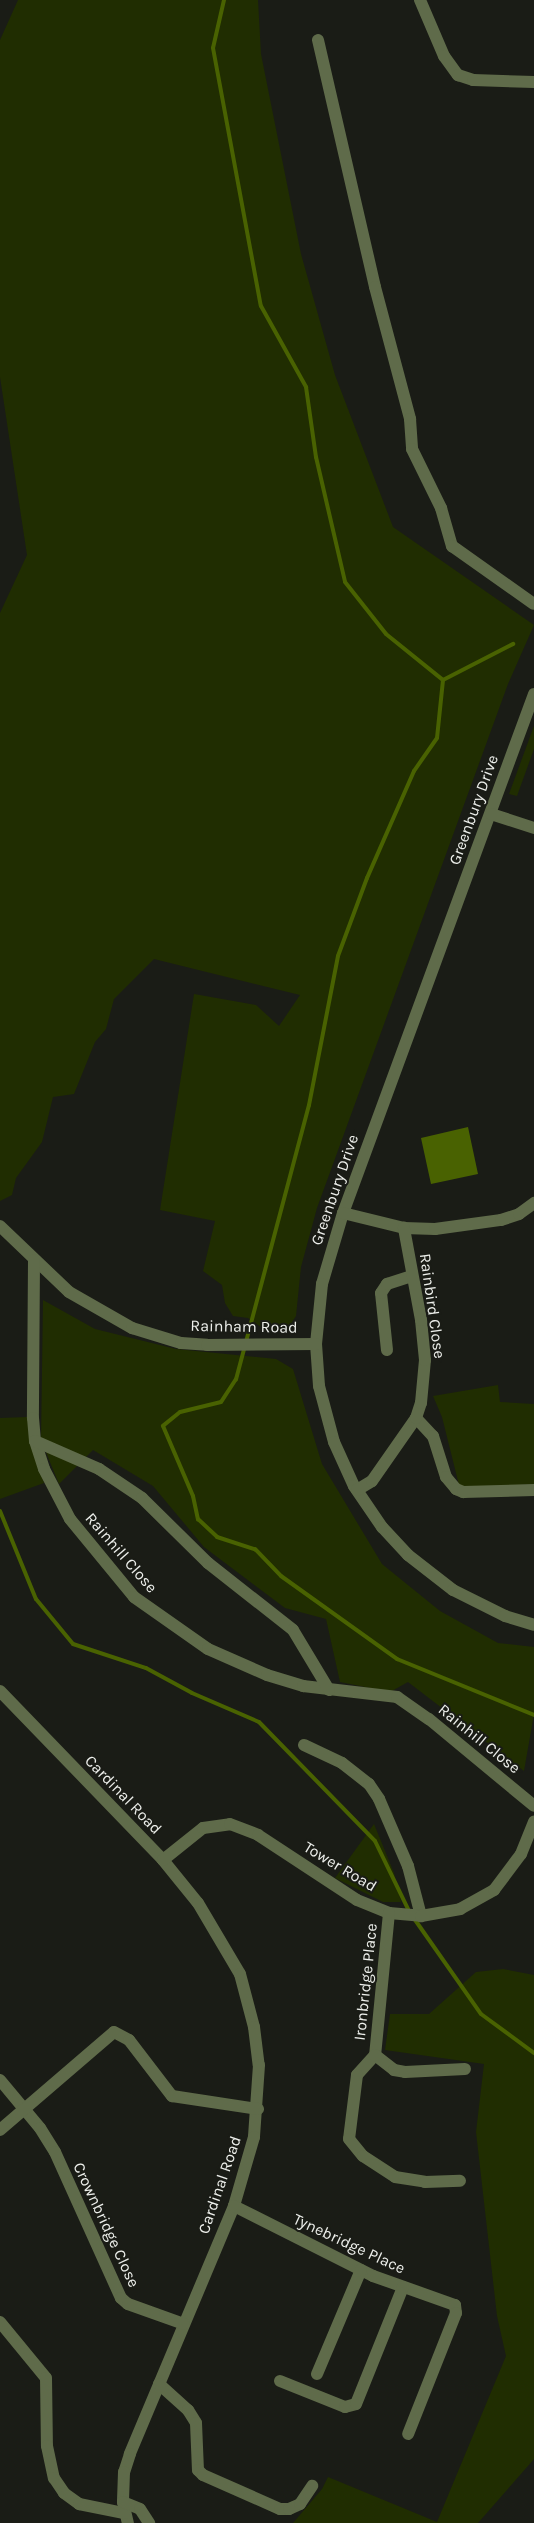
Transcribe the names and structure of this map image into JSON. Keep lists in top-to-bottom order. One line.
{"streets":{"street":["Greenbury Drive","Rainbird Close","Rainham Road","Rainhill Close","Cardinal Road","Tower Road","Ironbridge Place","Crownbridge Close","Tynebridge Place"]},"crossings":[["Greenbury Drive","Rainbird Close"],["Greenbury Drive","Rainham Road"],["Rainham Road","Rainhill Close"],["Cardinal Road","Tower Road"],["Cardinal Road","Crownbridge Close"],["Cardinal Road","Tynebridge Place"],["Tower Road","Ironbridge Place"]]}
